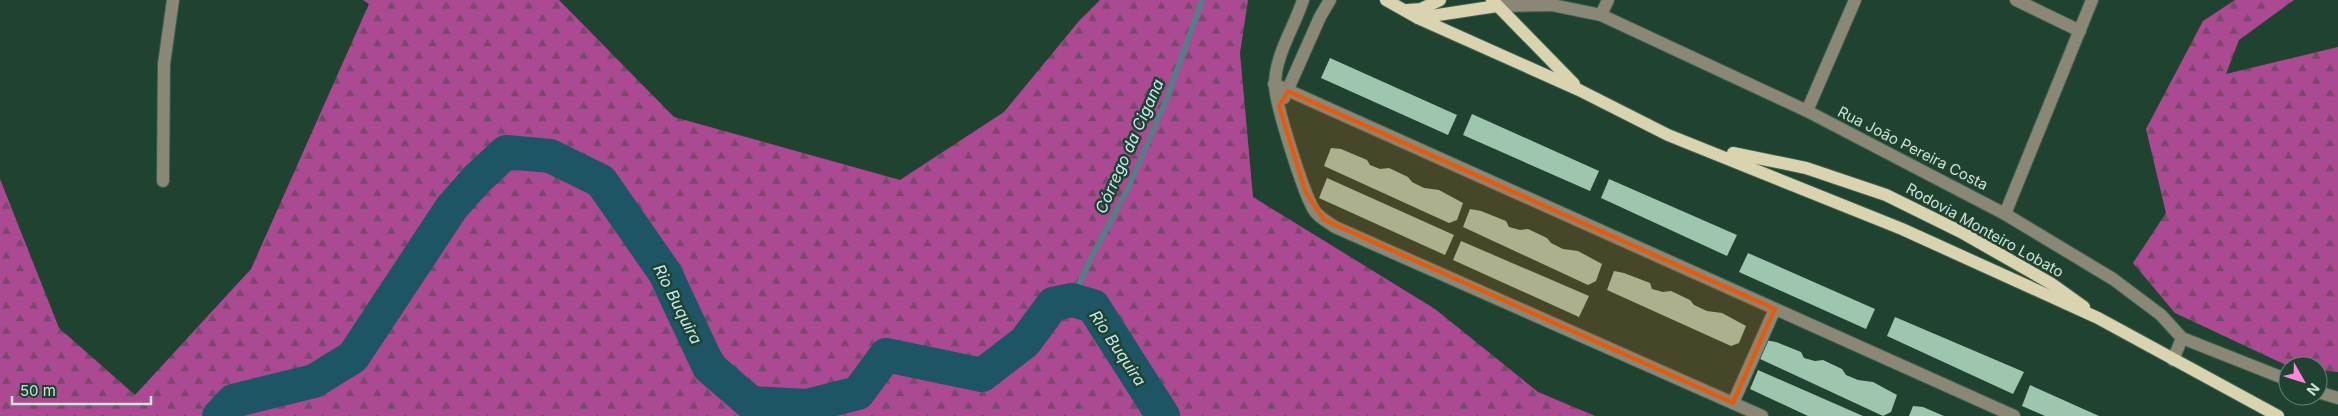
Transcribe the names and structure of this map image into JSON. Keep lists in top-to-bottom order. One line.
{"streets":{"main road":["Rodovia Monteiro Lobato"],"street":["Rua João Pereira Costa"]},"crossings":[["Rua João Pereira Costa","Rodovia Monteiro Lobato"]],"water":["Córrego da Cigana","Rio Buquira"],"scale_bar":"50 m","north":"bottom right"}
